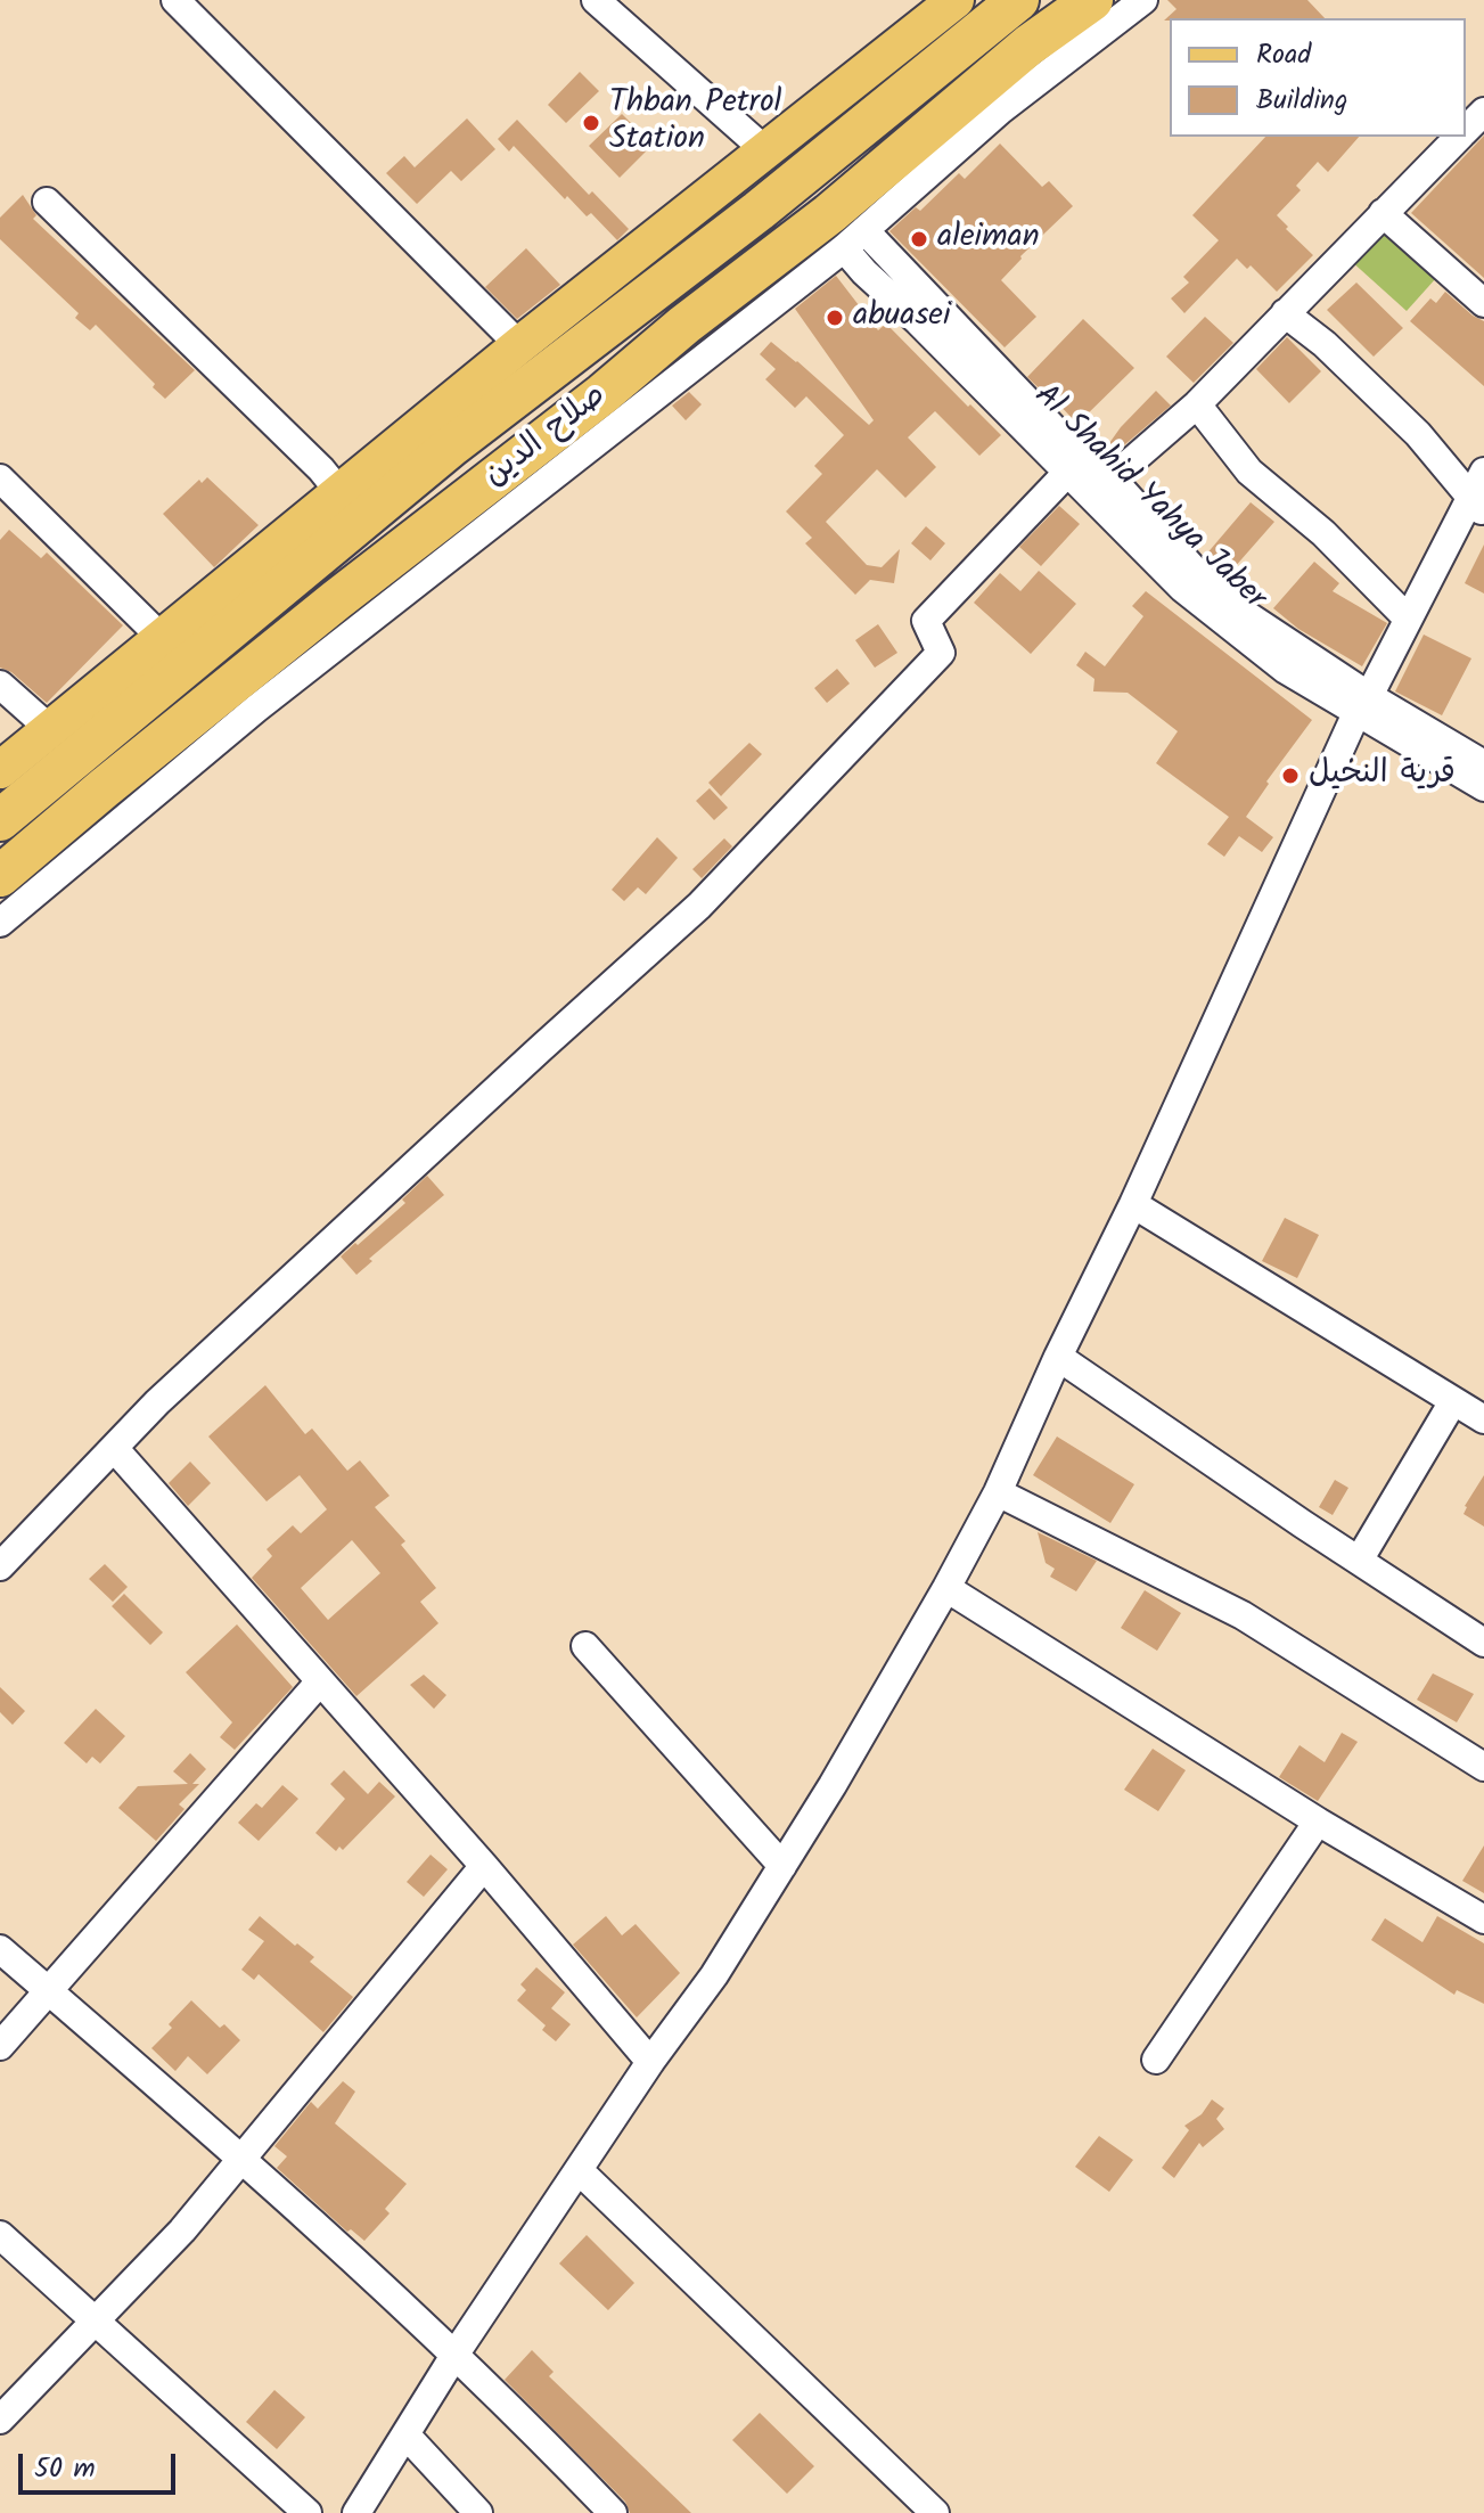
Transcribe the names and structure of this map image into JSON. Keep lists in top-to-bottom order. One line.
{"streets":{"highway":["صلاح الدين"],"street":["Al Shahid Yahya Jaber"]},"places":["Thban Petrol Station","aleiman","abuasei","قرية النخيل"],"legend":["Road","Building"],"scale_bar":"50 m"}
